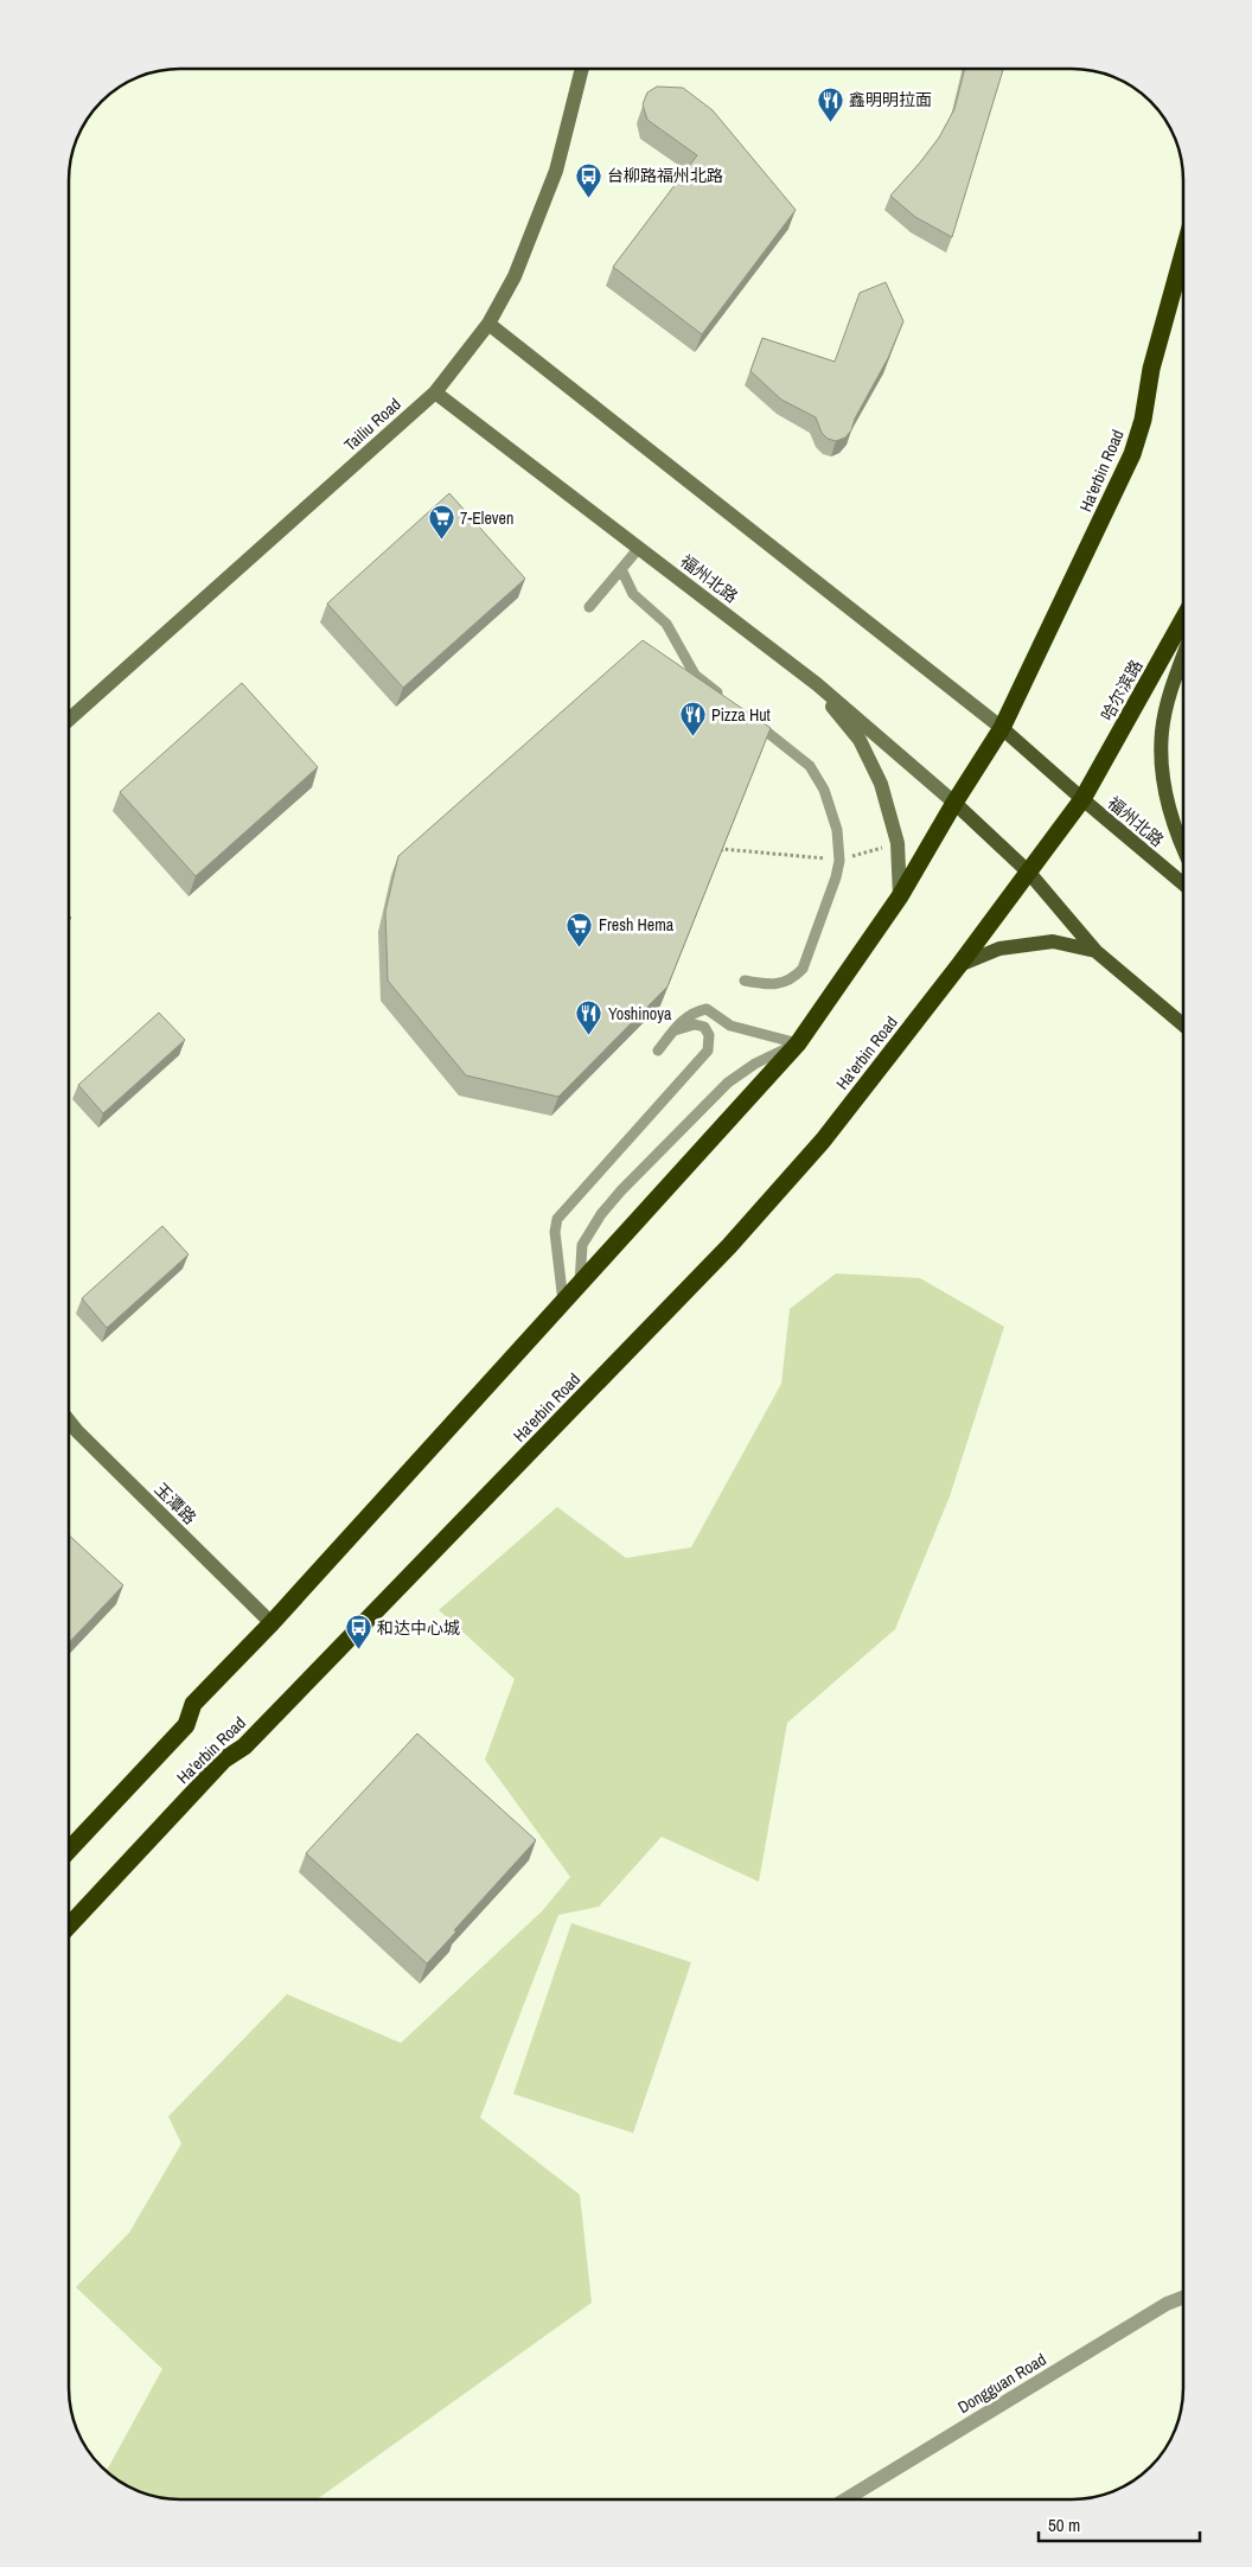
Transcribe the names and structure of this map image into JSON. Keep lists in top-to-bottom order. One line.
{"streets":{"highway":["Ha'erbin Road","哈尔滨路"],"main road":["福州北路"],"street":["Tailiu Road","玉潭路","Dongguan Road"]},"crossings":[["Tailiu Road","福州北路"],["Ha'erbin Road","福州北路"],["Ha'erbin Road","哈尔滨路"],["Ha'erbin Road","玉潭路"],["福州北路","哈尔滨路"]],"places":{"restaurant":["鑫明明拉面","Pizza Hut","Yoshinoya"],"bus stop":["台柳路福州北路","和达中心城"],"supermarket":["7-Eleven","Fresh Hema"]},"scale_bar":"50 m"}
